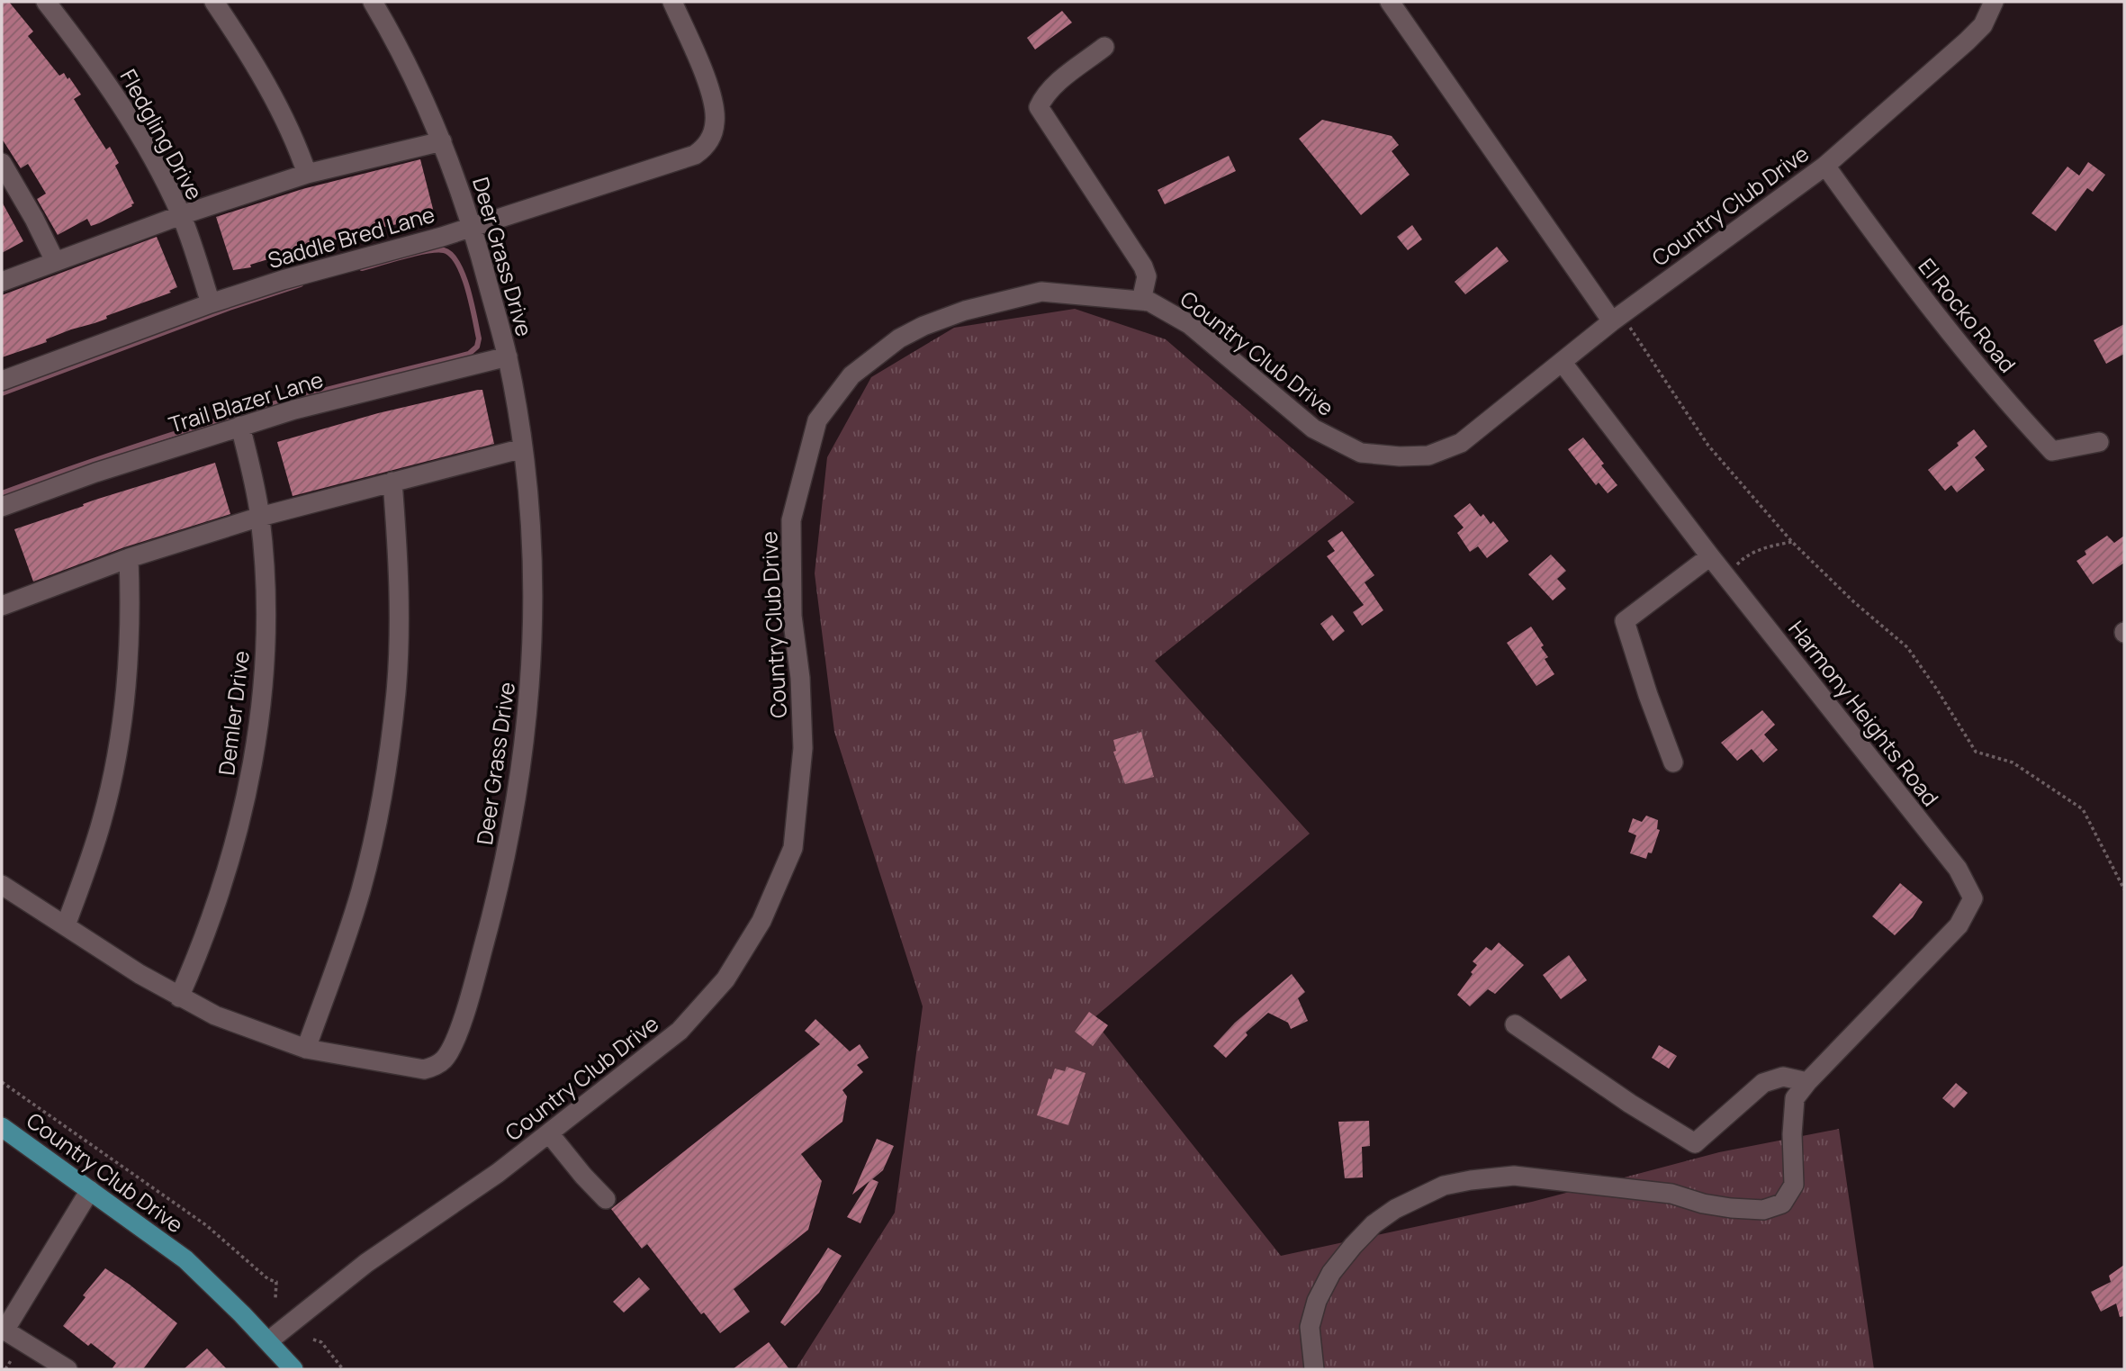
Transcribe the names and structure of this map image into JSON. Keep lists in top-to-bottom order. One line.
{"streets":{"main road":["Country Club Drive"],"street":["Fledgling Drive","Saddle Bred Lane","Deer Grass Drive","El Rocko Road","Trail Blazer Lane","Demler Drive","Harmony Heights Road"]},"crossings":[["Fledgling Drive","Saddle Bred Lane"],["Country Club Drive","El Rocko Road"],["Country Club Drive","Harmony Heights Road"],["Saddle Bred Lane","Deer Grass Drive"],["Deer Grass Drive","Trail Blazer Lane"],["Deer Grass Drive","Demler Drive"],["Trail Blazer Lane","Demler Drive"]]}
